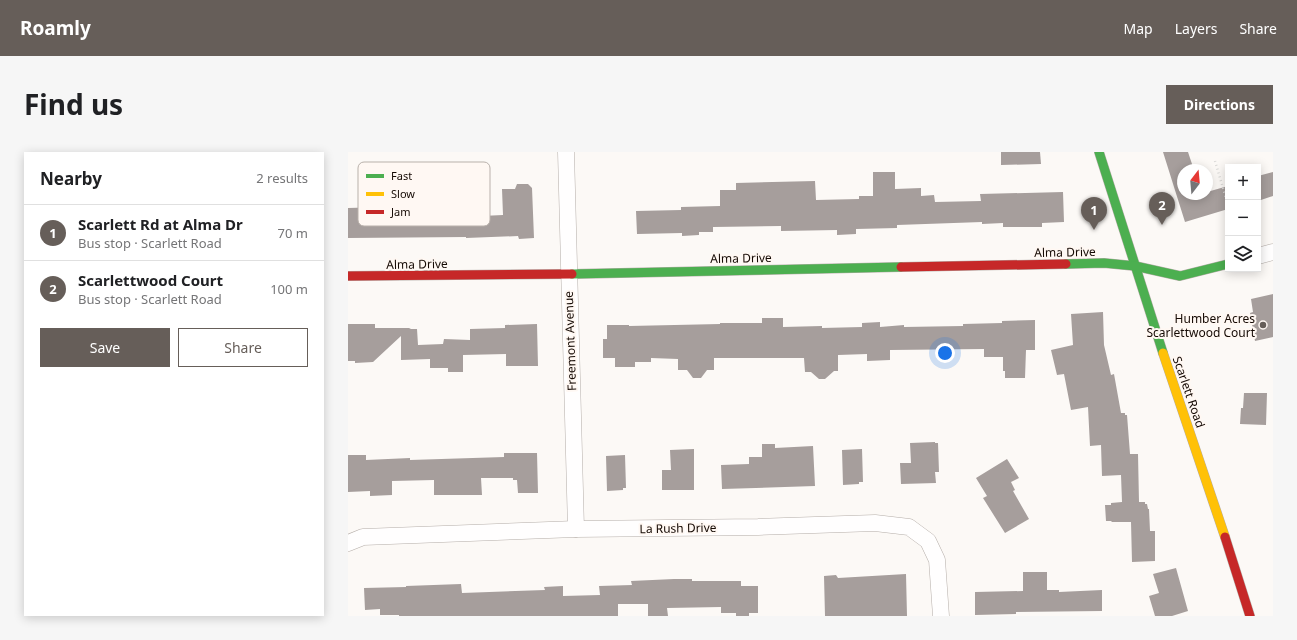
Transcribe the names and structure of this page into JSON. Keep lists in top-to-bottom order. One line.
{"streets":{"street":["Alma Drive","Freemont Avenue","Scarlett Road","La Rush Drive"]},"crossings":[["Alma Drive","Freemont Avenue"],["Alma Drive","Scarlett Road"],["Freemont Avenue","La Rush Drive"]],"places":["Humber Acres Scarlettwood Court"],"legend":["Fast","Slow","Jam"],"north":"top","page":{"header":"Roamly","nav":["Map","Layers","Share"],"title":"Find us","buttons":["Directions",["Save","Share"]],"heading":["Nearby","2 results"],"map_buttons":["+","−"],"pins":["2","1"],"list":[{"mark":"1","name":"Scarlett Rd at Alma Dr","note":"Bus stop · Scarlett Road","value":"70 m"},{"mark":"2","name":"Scarlettwood Court","note":"Bus stop · Scarlett Road","value":"100 m"}]}}
